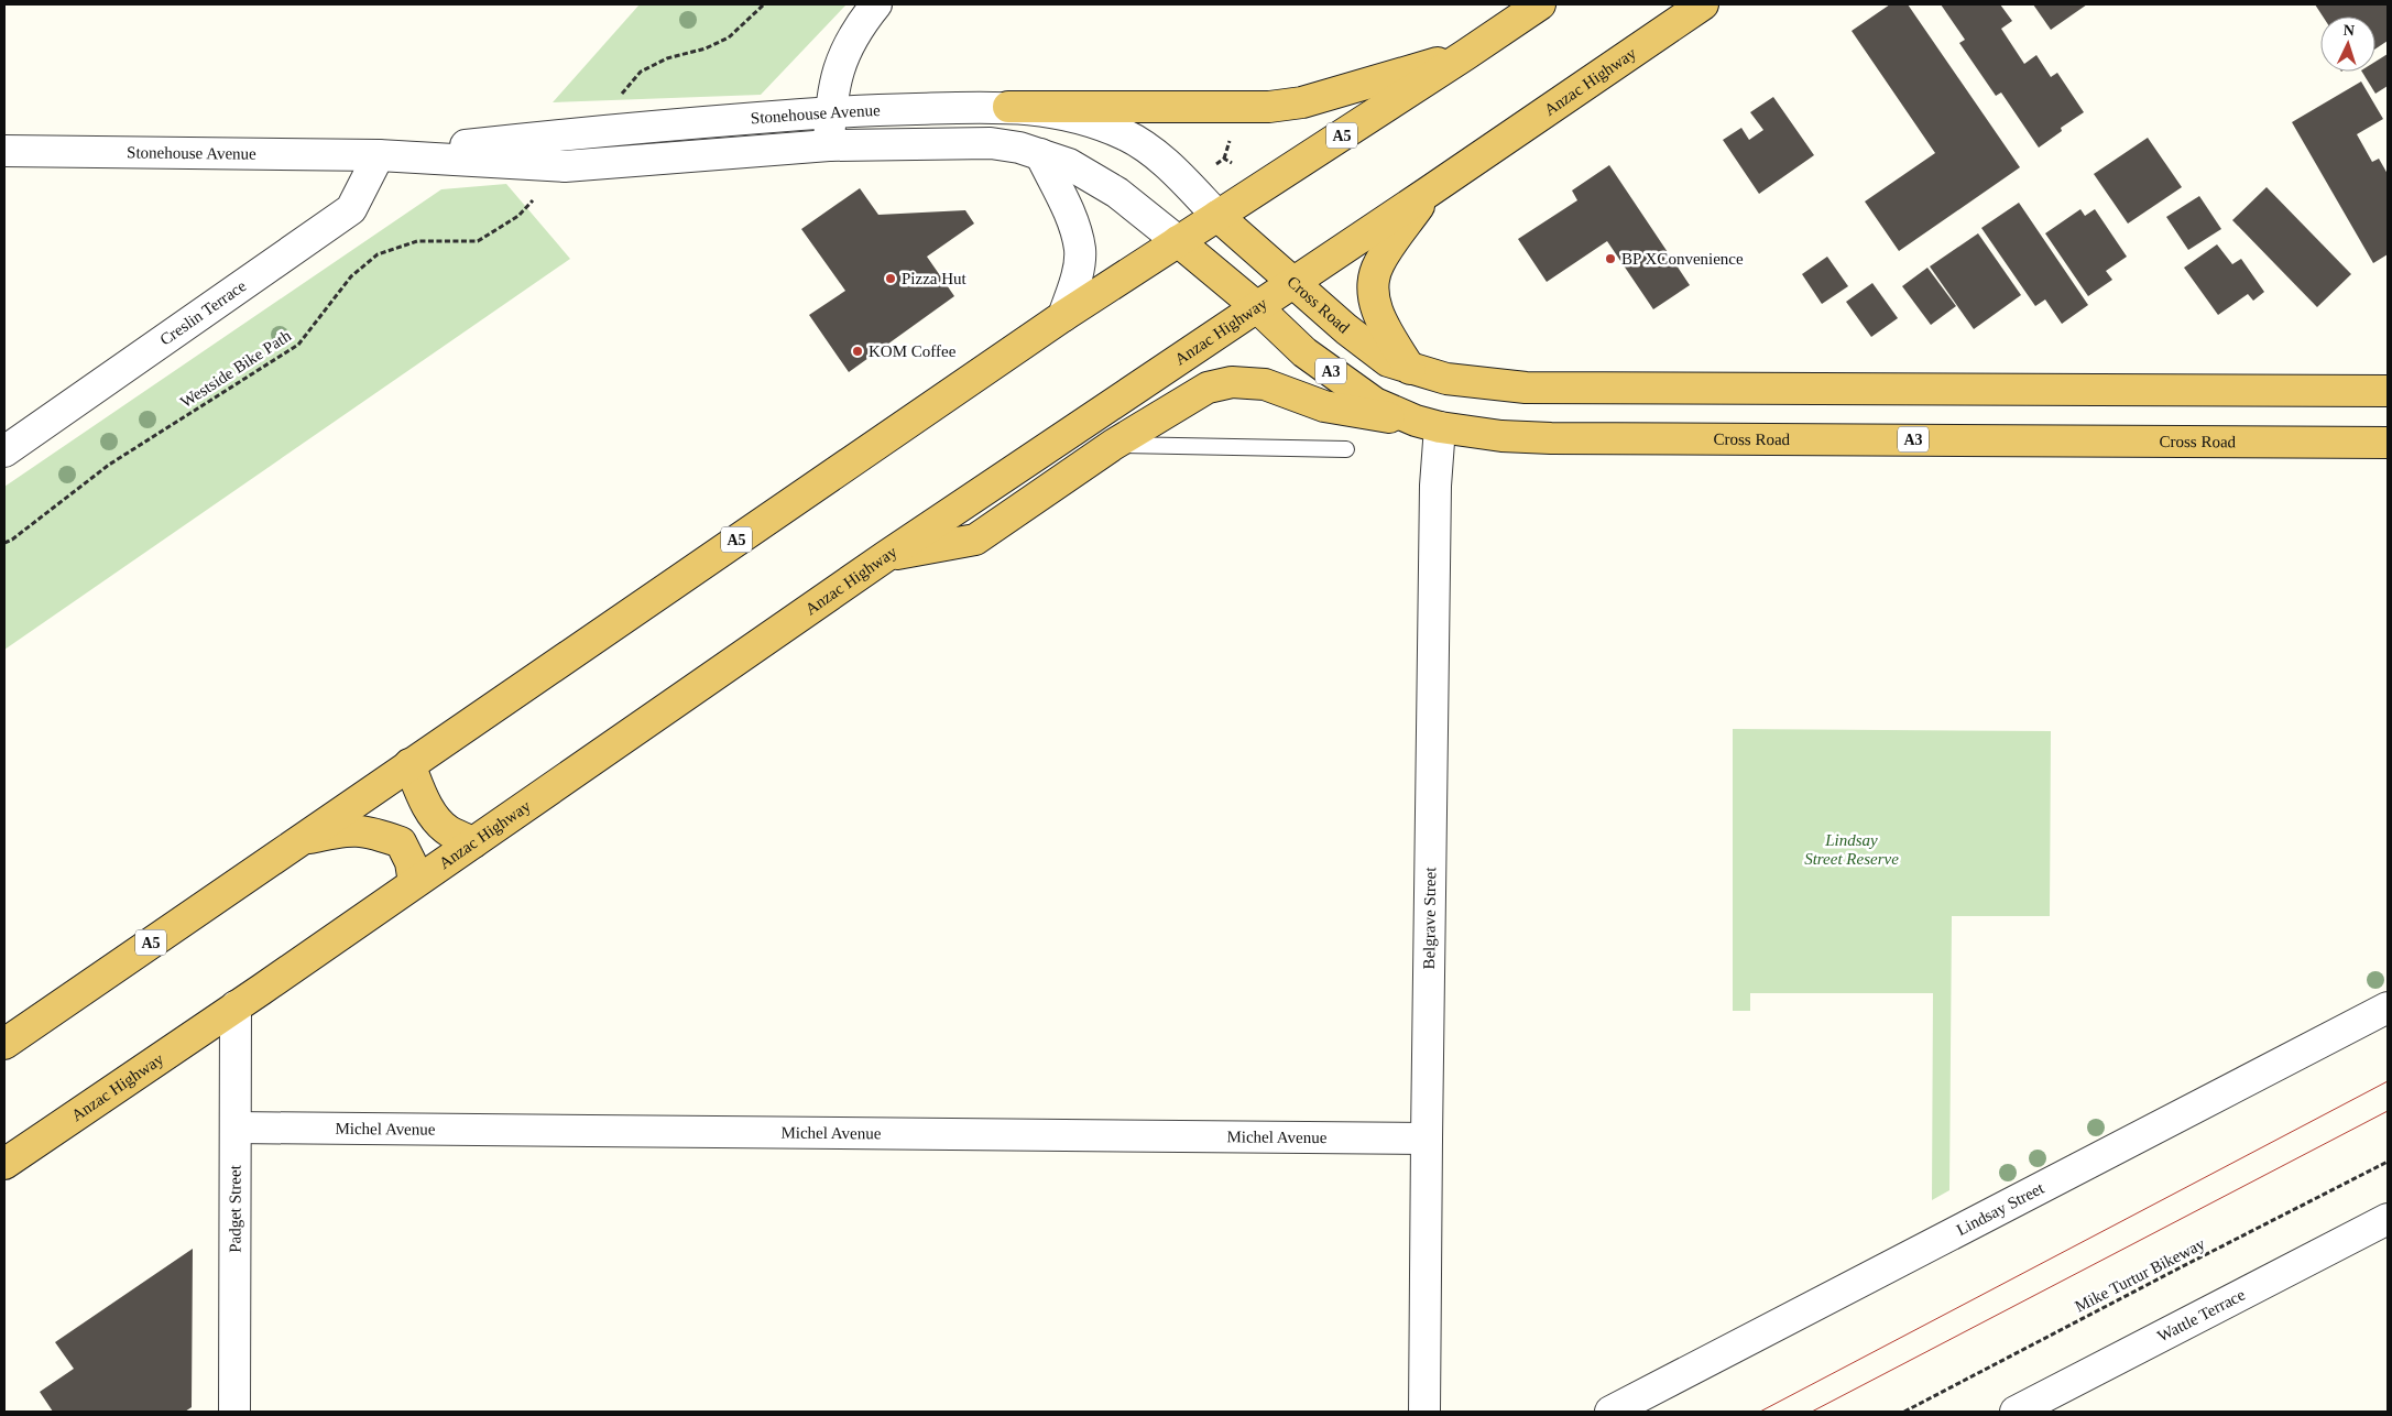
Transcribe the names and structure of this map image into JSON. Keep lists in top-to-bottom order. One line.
{"streets":{"highway":["Anzac Highway","A5","Cross Road","A3"],"street":["Stonehouse Avenue","Creslin Terrace","Belgrave Street","Michel Avenue","Padget Street","Lindsay Street","Wattle Terrace"],"path":["Westside Bike Path","Mike Turtur Bikeway"]},"crossings":[["Anzac Highway","Cross Road"],["Anzac Highway","Padget Street"],["Stonehouse Avenue","A5"],["Stonehouse Avenue","Cross Road"],["Stonehouse Avenue","Creslin Terrace"],["A5","Cross Road"],["Cross Road","Belgrave Street"],["Belgrave Street","Michel Avenue"],["Michel Avenue","Padget Street"]],"parks":["Lindsay Street Reserve"],"places":["BP XConvenience","Pizza Hut","KOM Coffee"],"north":"top"}
